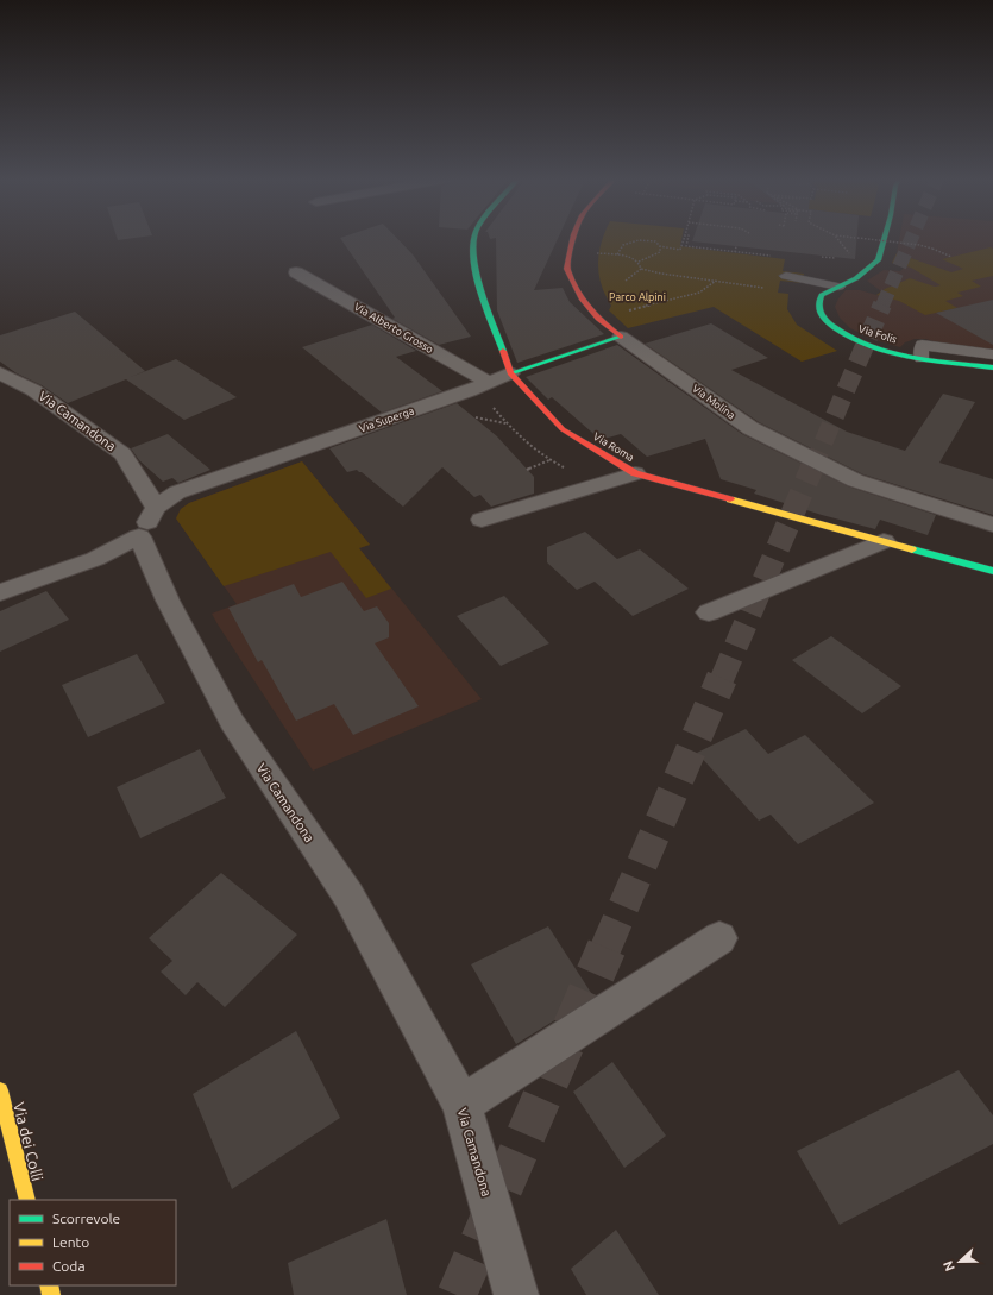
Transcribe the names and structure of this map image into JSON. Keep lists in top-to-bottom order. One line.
{"streets":{"street":["Via Alberto Grosso","Via Folis","Via Molina","Via Superga","Via Camandona","Via Roma","Via dei Colli"]},"crossings":[["Via Alberto Grosso","Via Superga"],["Via Molina","Via Superga"],["Via Superga","Via Camandona"],["Via Superga","Via Roma"]],"parks":["Parco Alpini"],"legend":["Scorrevole","Lento","Coda"],"north":"left"}
